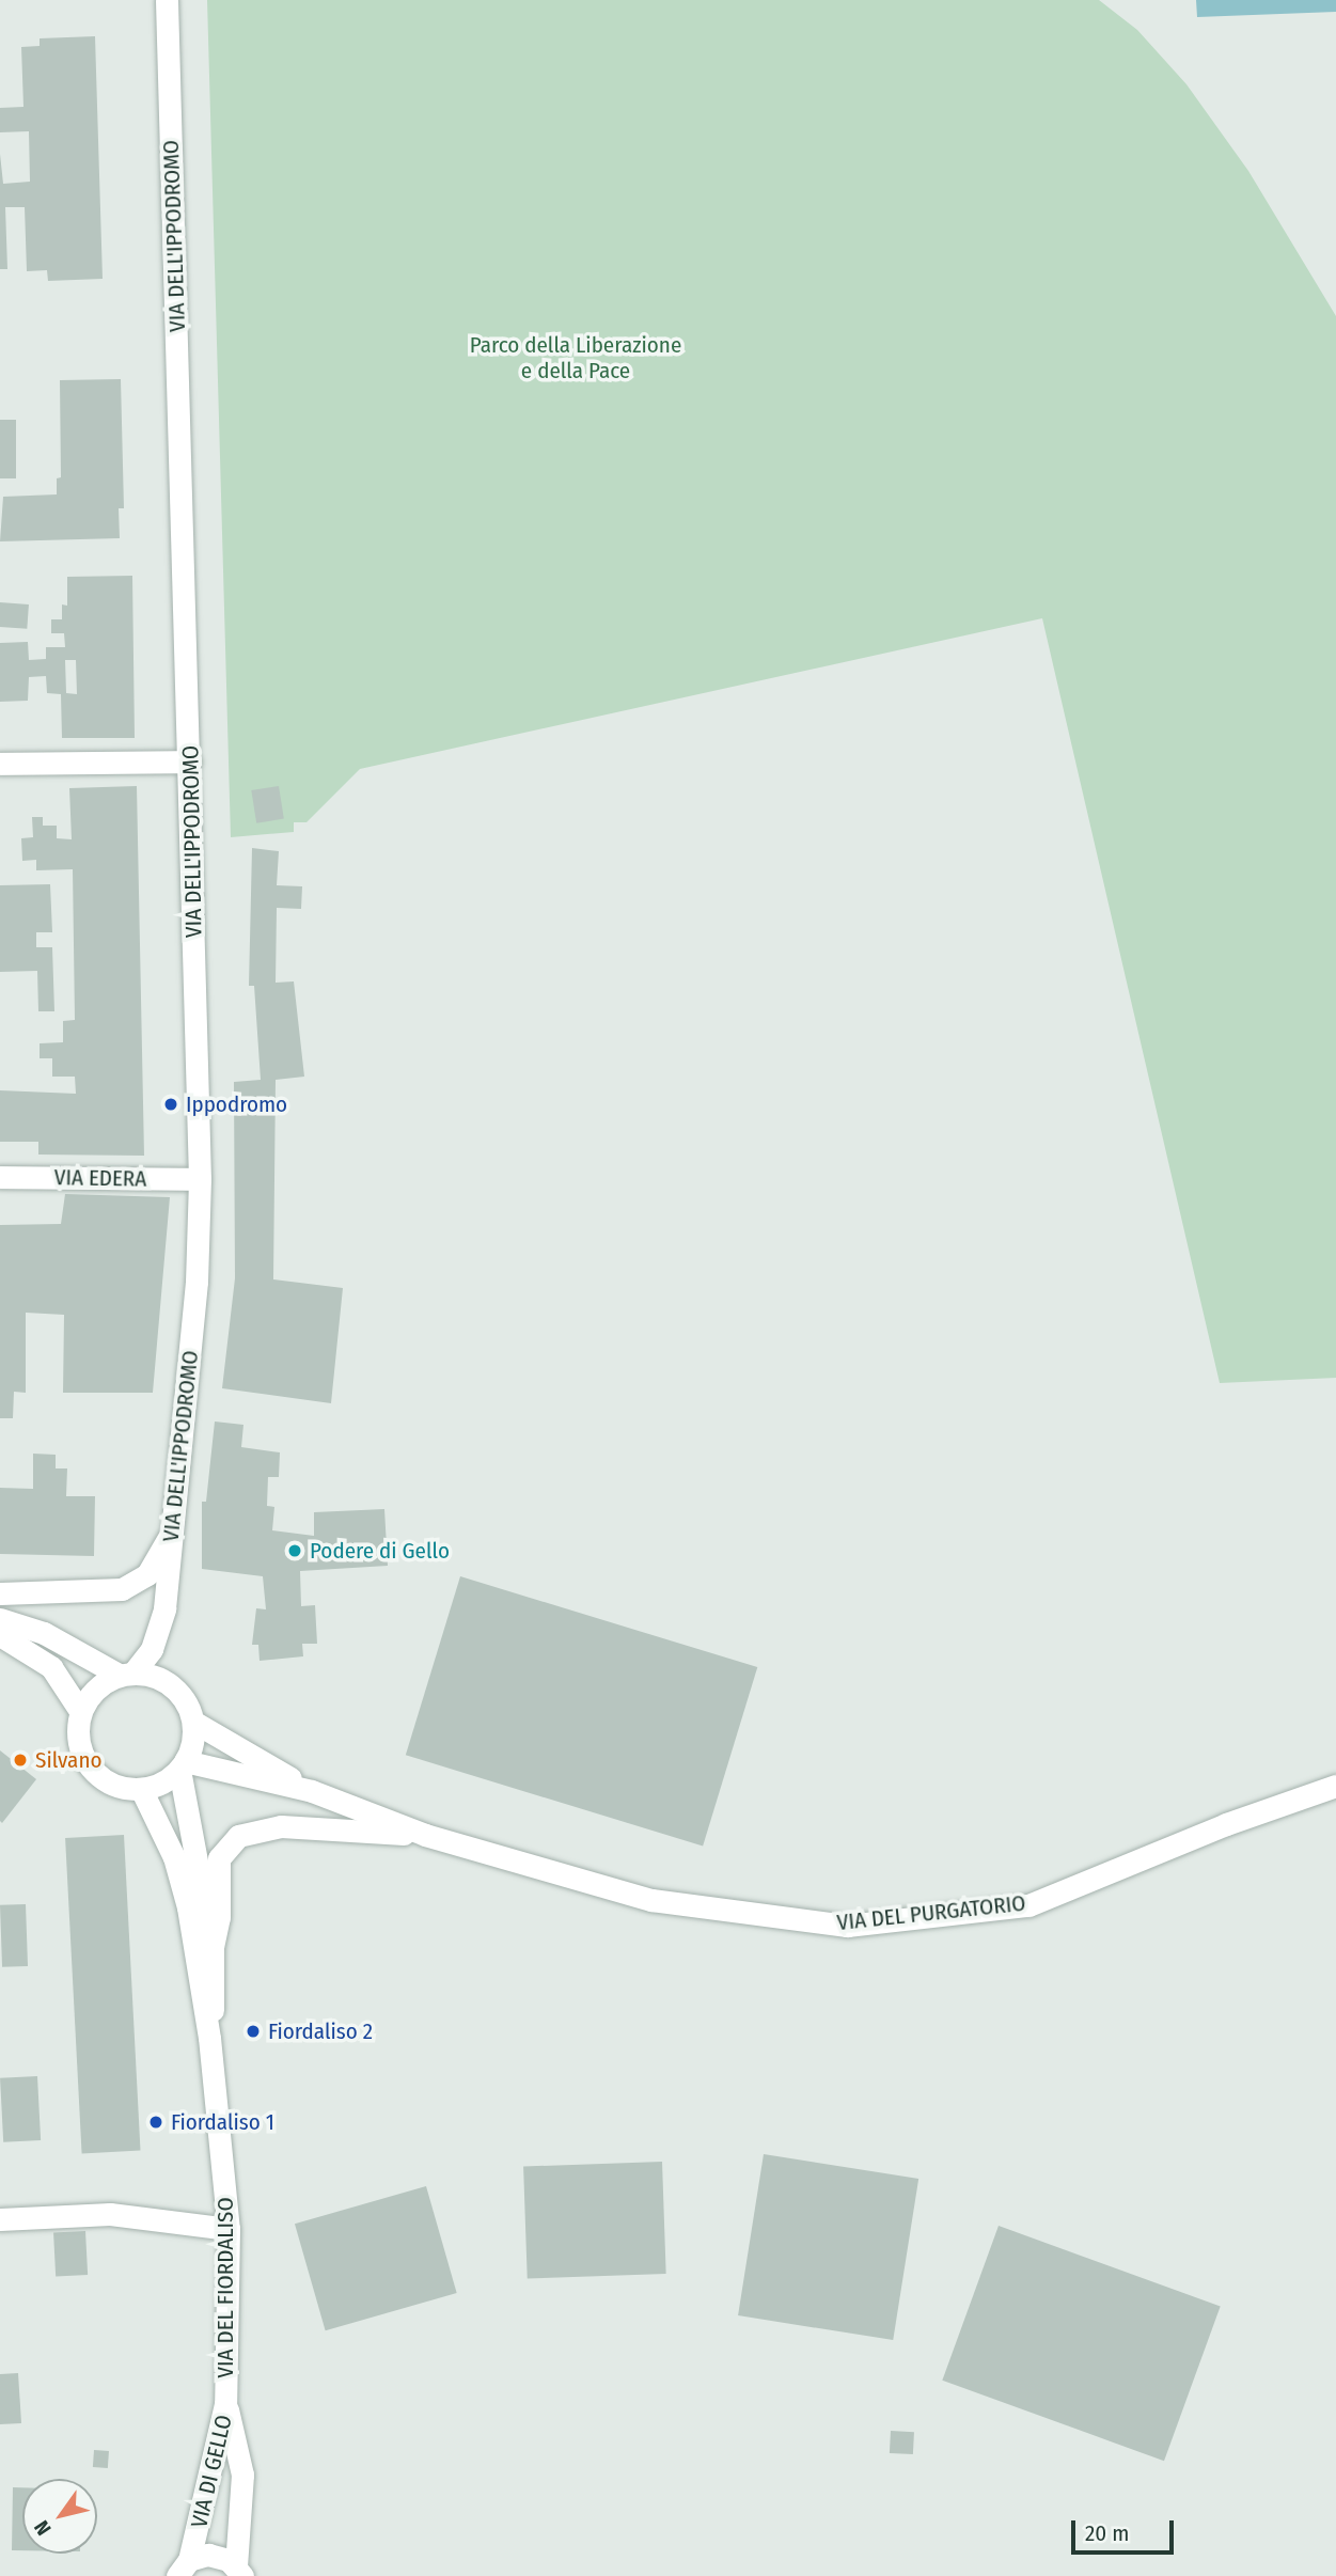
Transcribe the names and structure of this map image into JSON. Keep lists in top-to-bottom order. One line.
{"streets":{"street":["VIA DELL'IPPODROMO","VIA EDERA","VIA DEL PURGATORIO","VIA DEL FIORDALISO","VIA DI GELLO"]},"crossings":[["VIA DELL'IPPODROMO","VIA EDERA"],["VIA DELL'IPPODROMO","VIA DEL FIORDALISO"],["VIA DEL FIORDALISO","VIA DI GELLO"]],"parks":["Parco della Liberazione e della Pace"],"places":["Ippodromo","Podere di Gello","Silvano","Fiordaliso 2","Fiordaliso 1"],"scale_bar":"20 m","north":"bottom left"}
